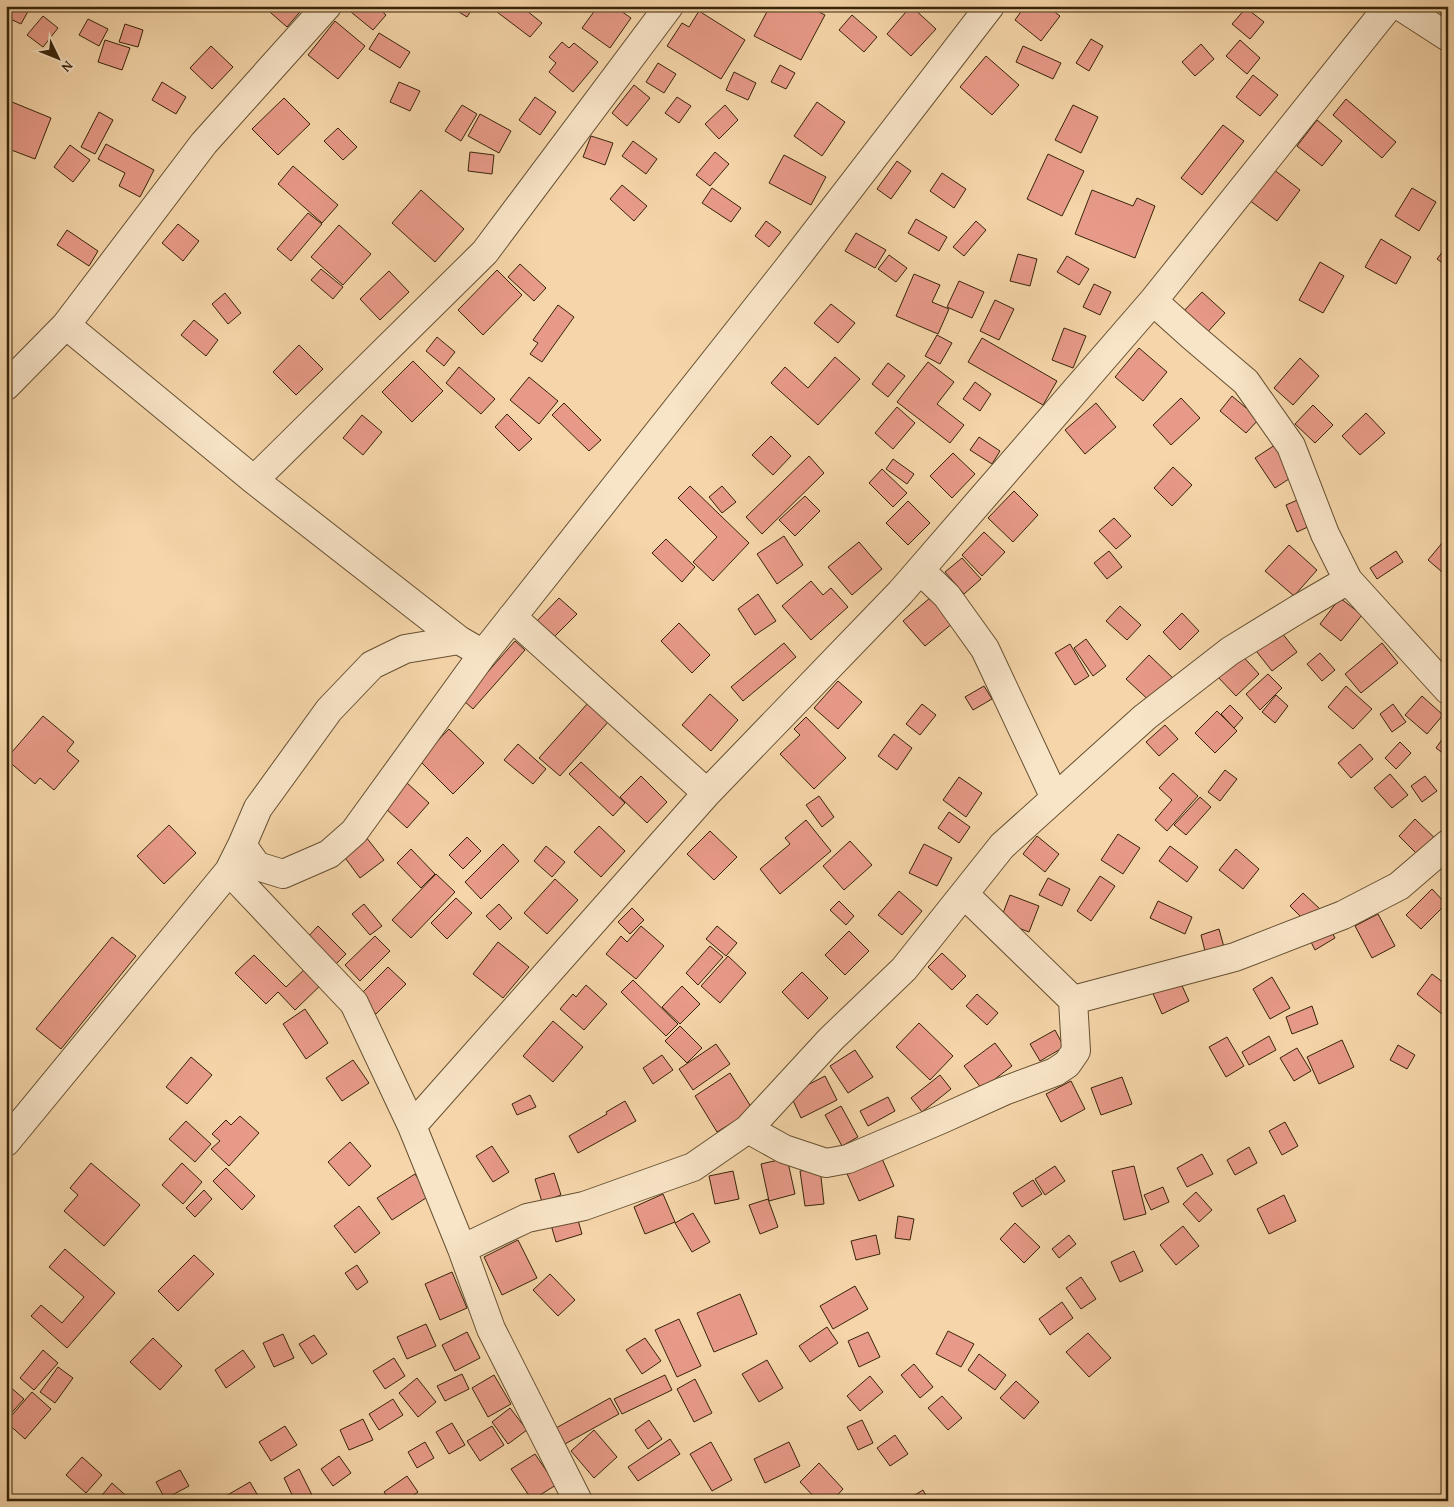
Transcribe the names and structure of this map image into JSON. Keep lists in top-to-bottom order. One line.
{"north":"bottom right"}
